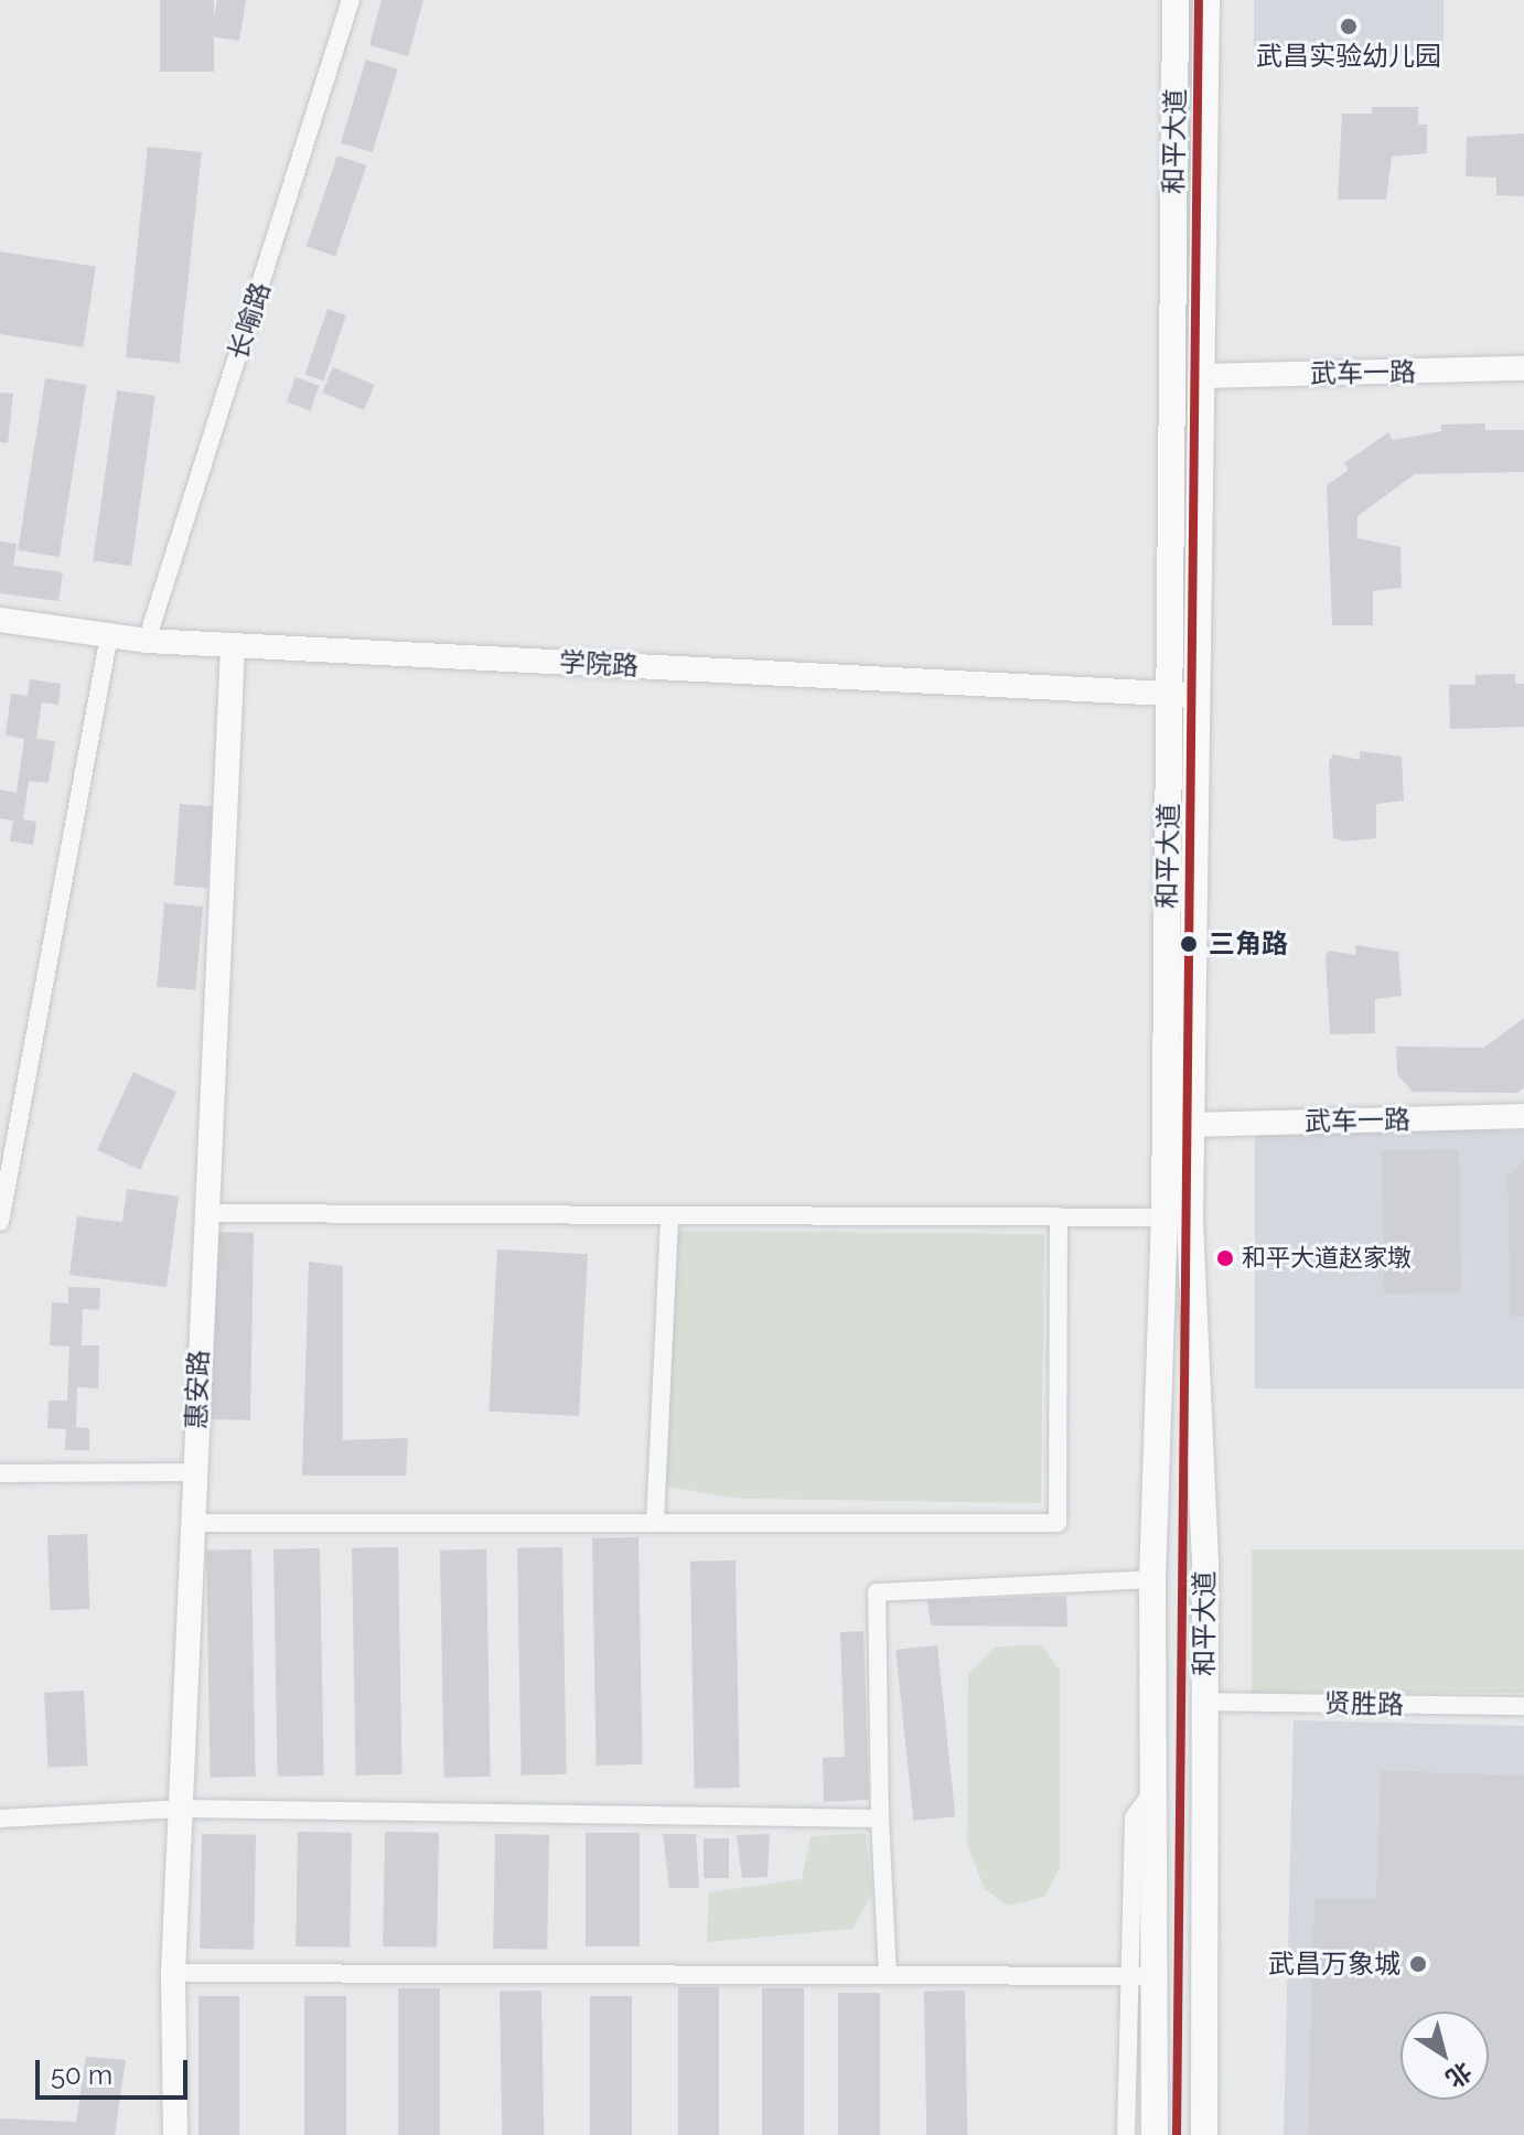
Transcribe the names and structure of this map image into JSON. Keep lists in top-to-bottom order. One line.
{"streets":{"main road":["和平大道"],"street":["长喻路","武车一路","学院路","惠安路","贤胜路"]},"crossings":[["和平大道","武车一路"],["和平大道","学院路"],["和平大道","贤胜路"],["长喻路","学院路"],["学院路","惠安路"]],"places":["武昌实验幼儿园","三角路","和平大道赵家墩","武昌万象城"],"scale_bar":"50 m","north":"bottom right"}
